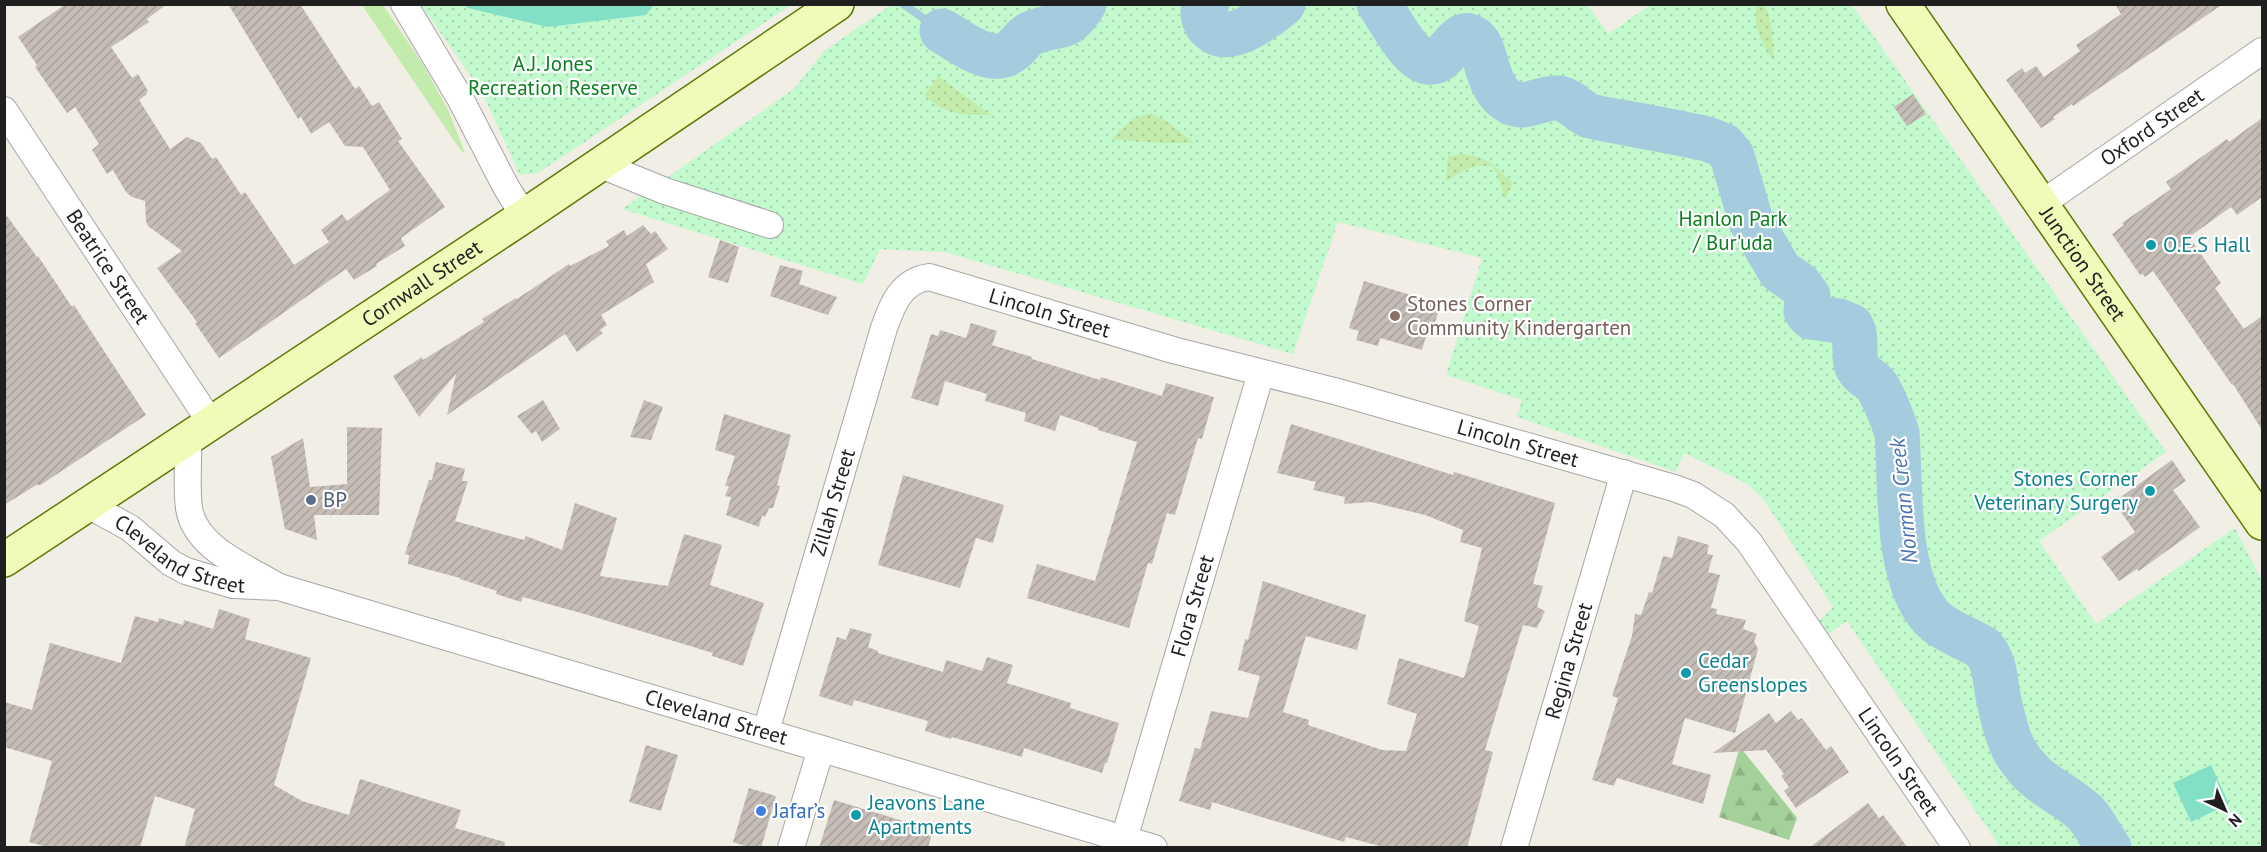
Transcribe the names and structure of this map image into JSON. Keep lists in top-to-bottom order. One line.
{"streets":{"main road":["Junction Street","Cornwall Street"],"street":["Oxford Street","Beatrice Street","Lincoln Street","Zillah Street","Cleveland Street","Flora Street","Regina Street"]},"crossings":[["Oxford Street","Junction Street"],["Beatrice Street","Cornwall Street"],["Beatrice Street","Cleveland Street"],["Cornwall Street","Cleveland Street"],["Lincoln Street","Zillah Street"],["Lincoln Street","Flora Street"],["Lincoln Street","Regina Street"],["Zillah Street","Cleveland Street"],["Cleveland Street","Flora Street"]],"water":["Norman Creek"],"parks":["A.J. Jones Recreation Reserve","Hanlon Park / Bur'uda"],"places":["O.E.S Hall","Stones Corner Community Kindergarten","Stones Corner Veterinary Surgery","BP","Cedar Greenslopes","Jafar’s","Jeavons Lane Apartments"],"north":"bottom right"}
